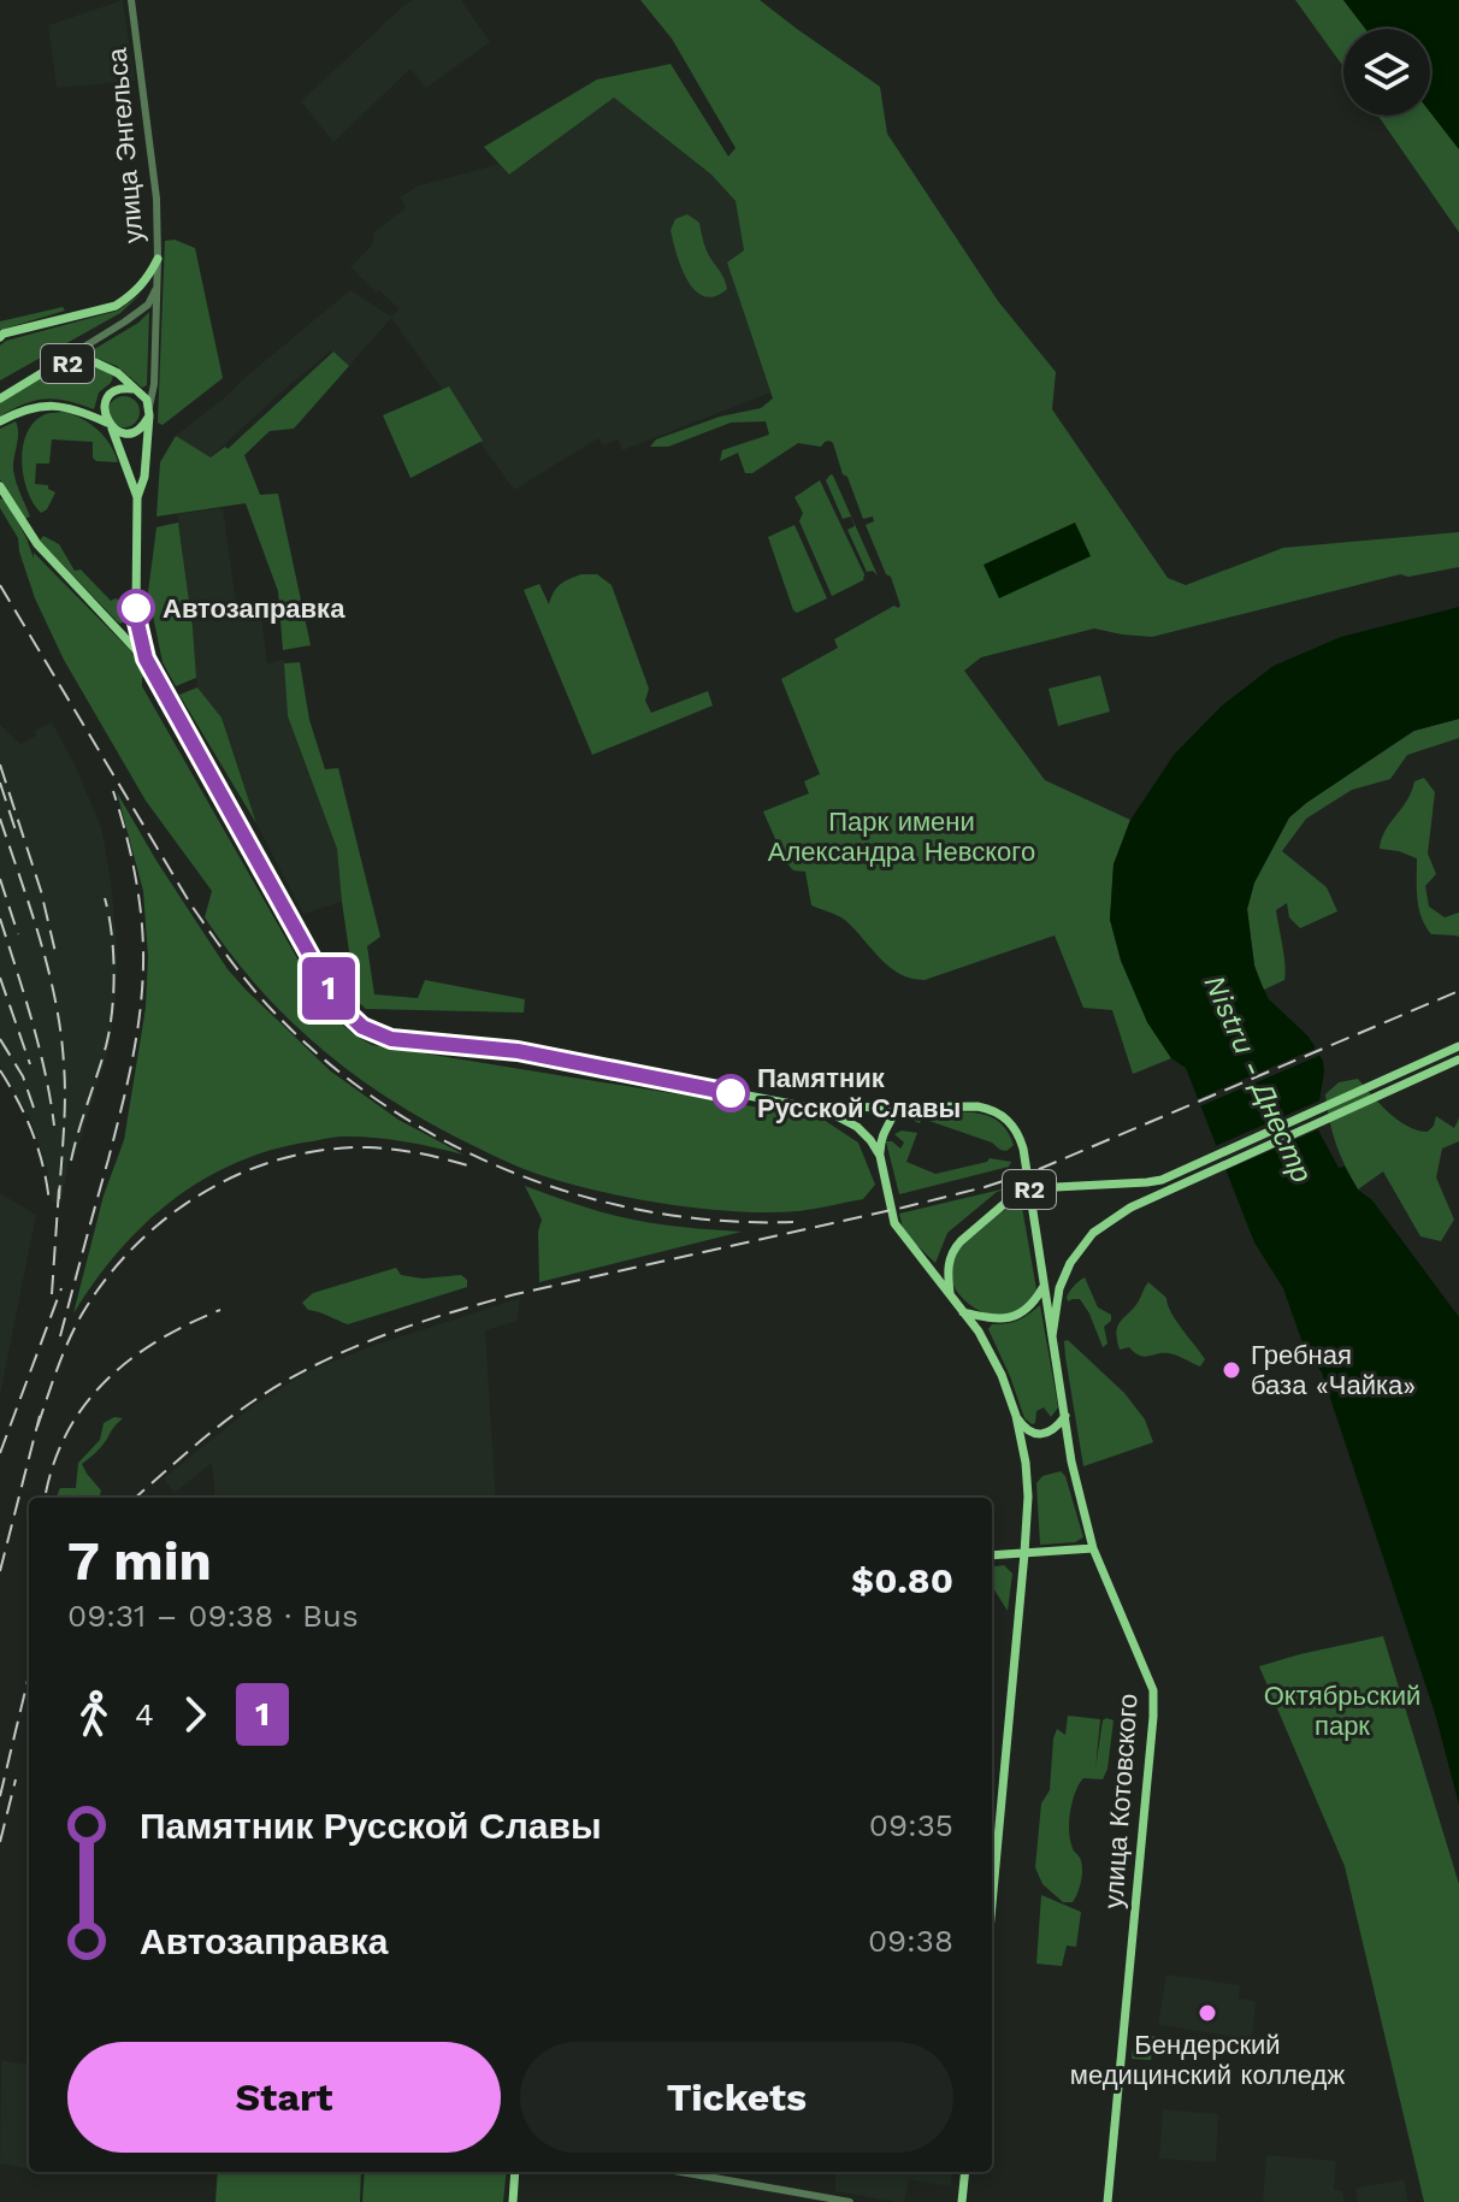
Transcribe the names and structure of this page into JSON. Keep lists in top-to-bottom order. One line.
{"streets":{"main road":["R2","улица Котовского"],"street":["улица Энгельса"]},"crossings":[["улица Энгельса","R2"],["R2","улица Котовского"]],"water":["Nistru - Днестр"],"parks":["Парк имени Александра Невского","Октябрьский парк"],"places":["Автозаправка","Памятник Русской Славы","Гребная база «Чайка»","Бендерский медицинский колледж"],"lines":["bus line 1"],"page":{"on_map":"1","heading":["7 min","09:31 – 09:38 · Bus","$0.80"],"legs":["4","1"],"list":[{"name":"Памятник Русской Славы","value":"09:35"},{"name":"Автозаправка","value":"09:38"}],"buttons":["Start","Tickets"]}}
